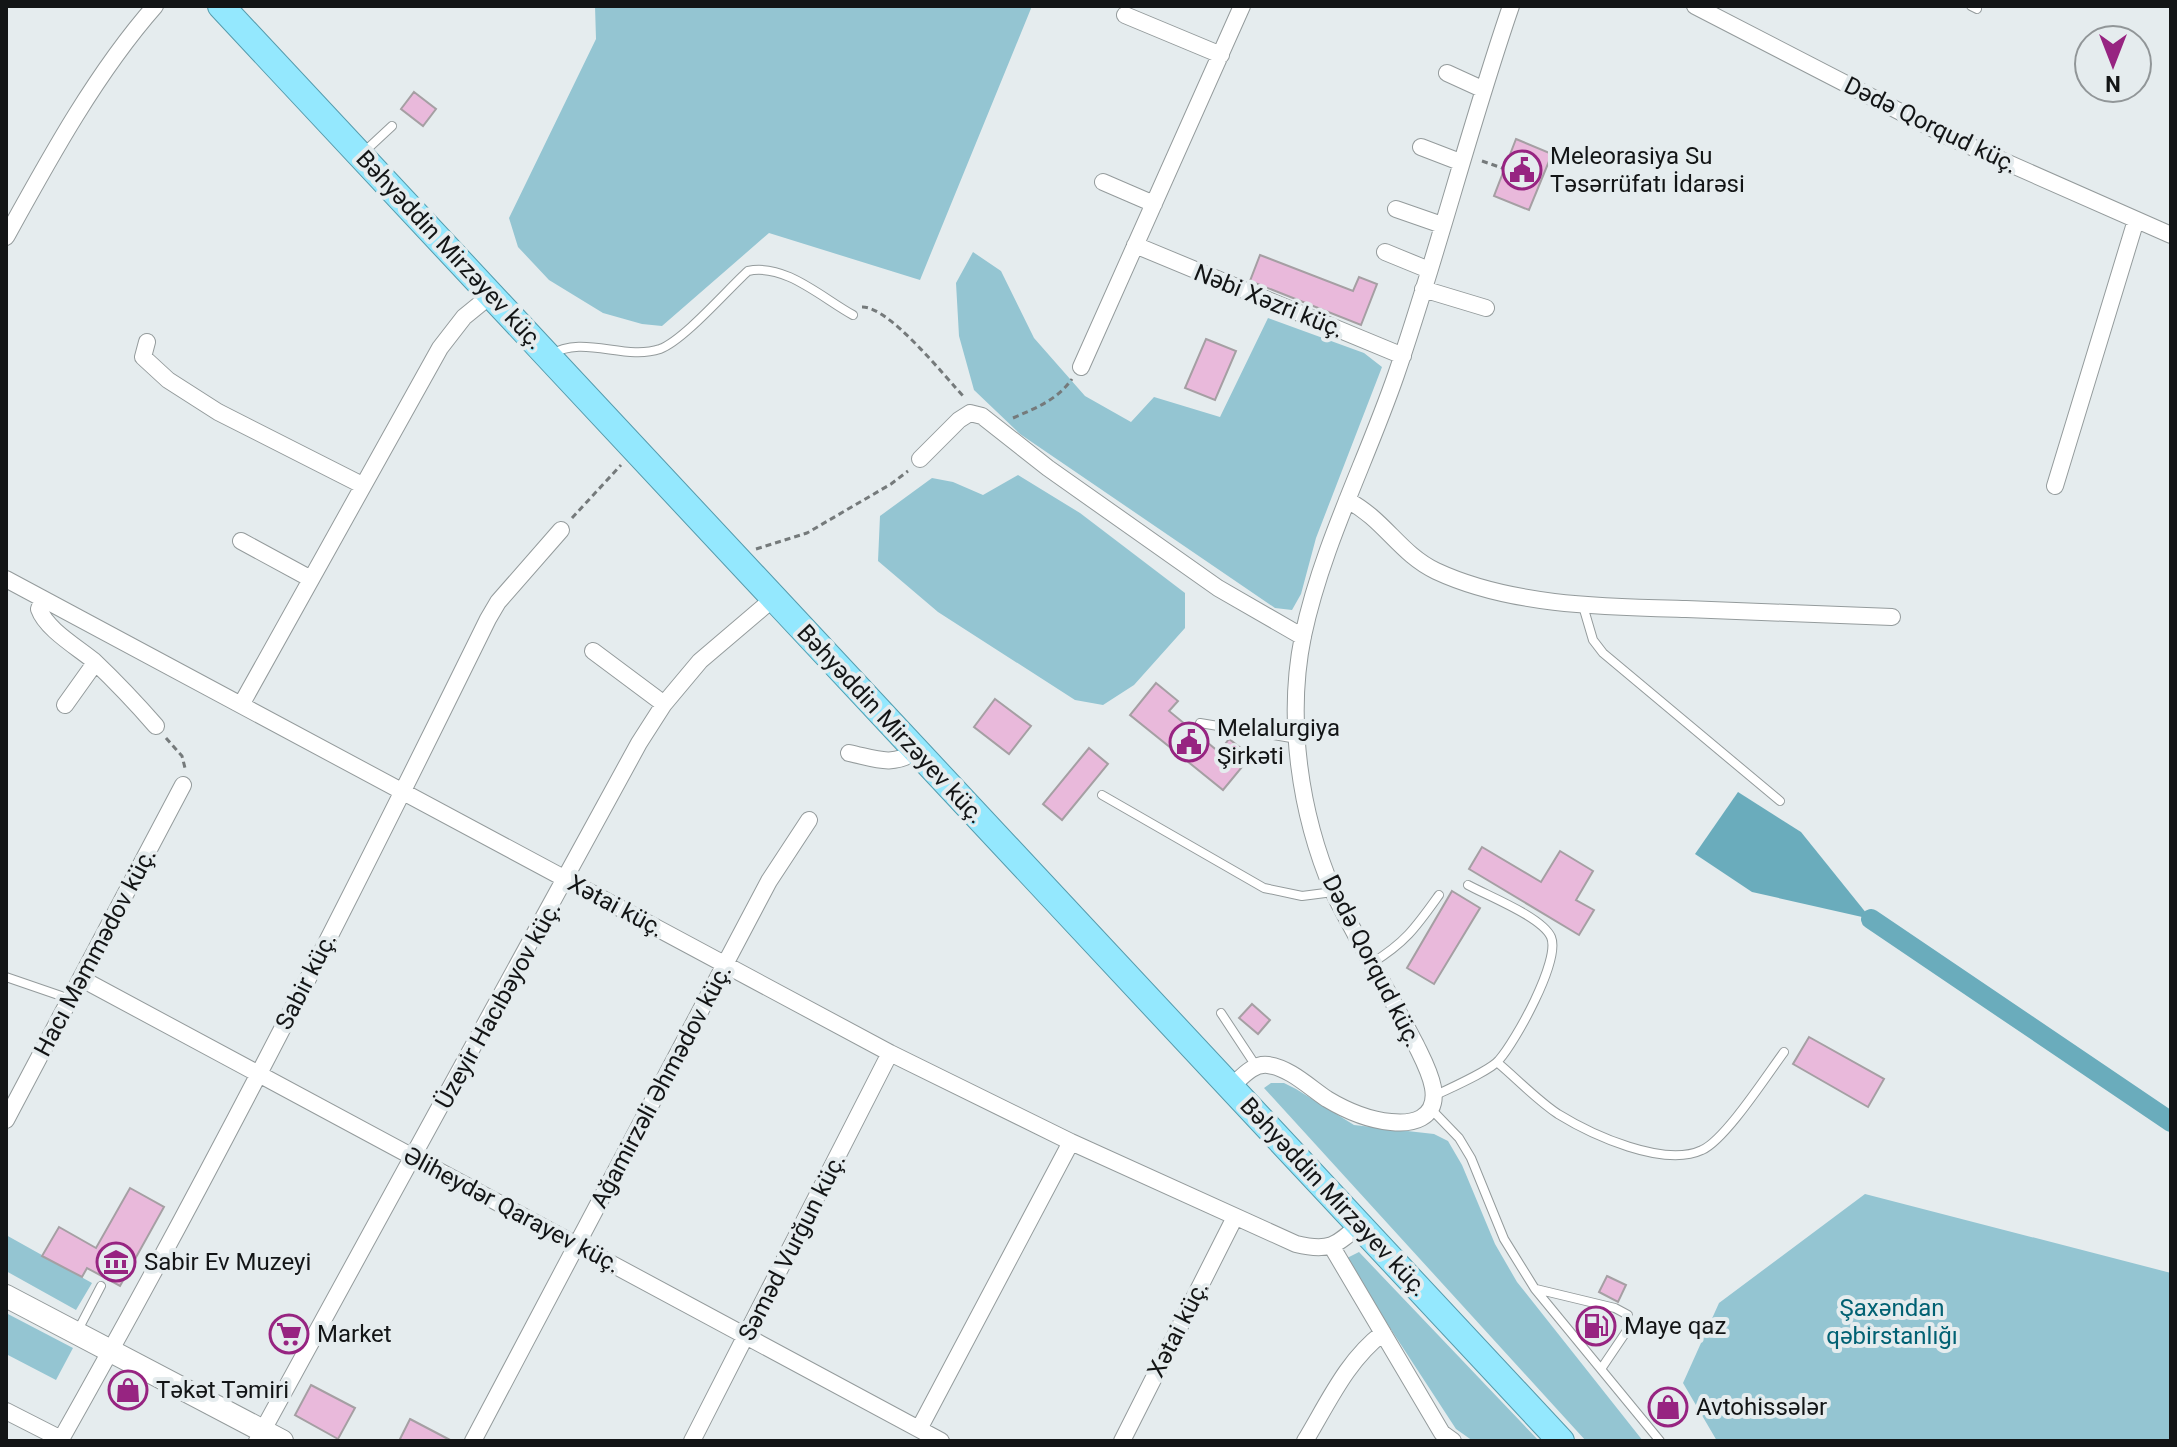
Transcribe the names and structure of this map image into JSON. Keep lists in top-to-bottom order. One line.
{"streets":{"highway":["Bəhyəddin Mirzəyev küç."],"street":["Dədə Qorqud küç.","Nəbi Xəzri küç.","Xətai küç.","Hacı Məmmədov küç.","Sabir küç.","Üzeyir Hacıbəyov küç.","Ağamirzəli Əhmədov küç.","Əliheydər Qarayev küç.","Səməd Vurğun küç."]},"crossings":[["Dədə Qorqud küç.","Nəbi Xəzri küç."],["Bəhyəddin Mirzəyev küç.","Üzeyir Hacıbəyov küç."],["Xətai küç.","Sabir küç."],["Xətai küç.","Üzeyir Hacıbəyov küç."],["Xətai küç.","Ağamirzəli Əhmədov küç."],["Xətai küç.","Səməd Vurğun küç."],["Hacı Məmmədov küç.","Əliheydər Qarayev küç."],["Sabir küç.","Əliheydər Qarayev küç."],["Üzeyir Hacıbəyov küç.","Əliheydər Qarayev küç."],["Ağamirzəli Əhmədov küç.","Əliheydər Qarayev küç."],["Əliheydər Qarayev küç.","Səməd Vurğun küç."]],"parks":["Şaxəndan qəbirstanlığı"],"places":{"public building":["Meleorasiya Su Təsərrüfatı İdarəsi","Melalurgiya Şirkəti"],"museum":["Sabir Ev Muzeyi"],"fuel station":["Maye qaz"],"supermarket":["Market"],"shop":["Təkət Təmiri","Avtohissələr"]},"north":"bottom"}
